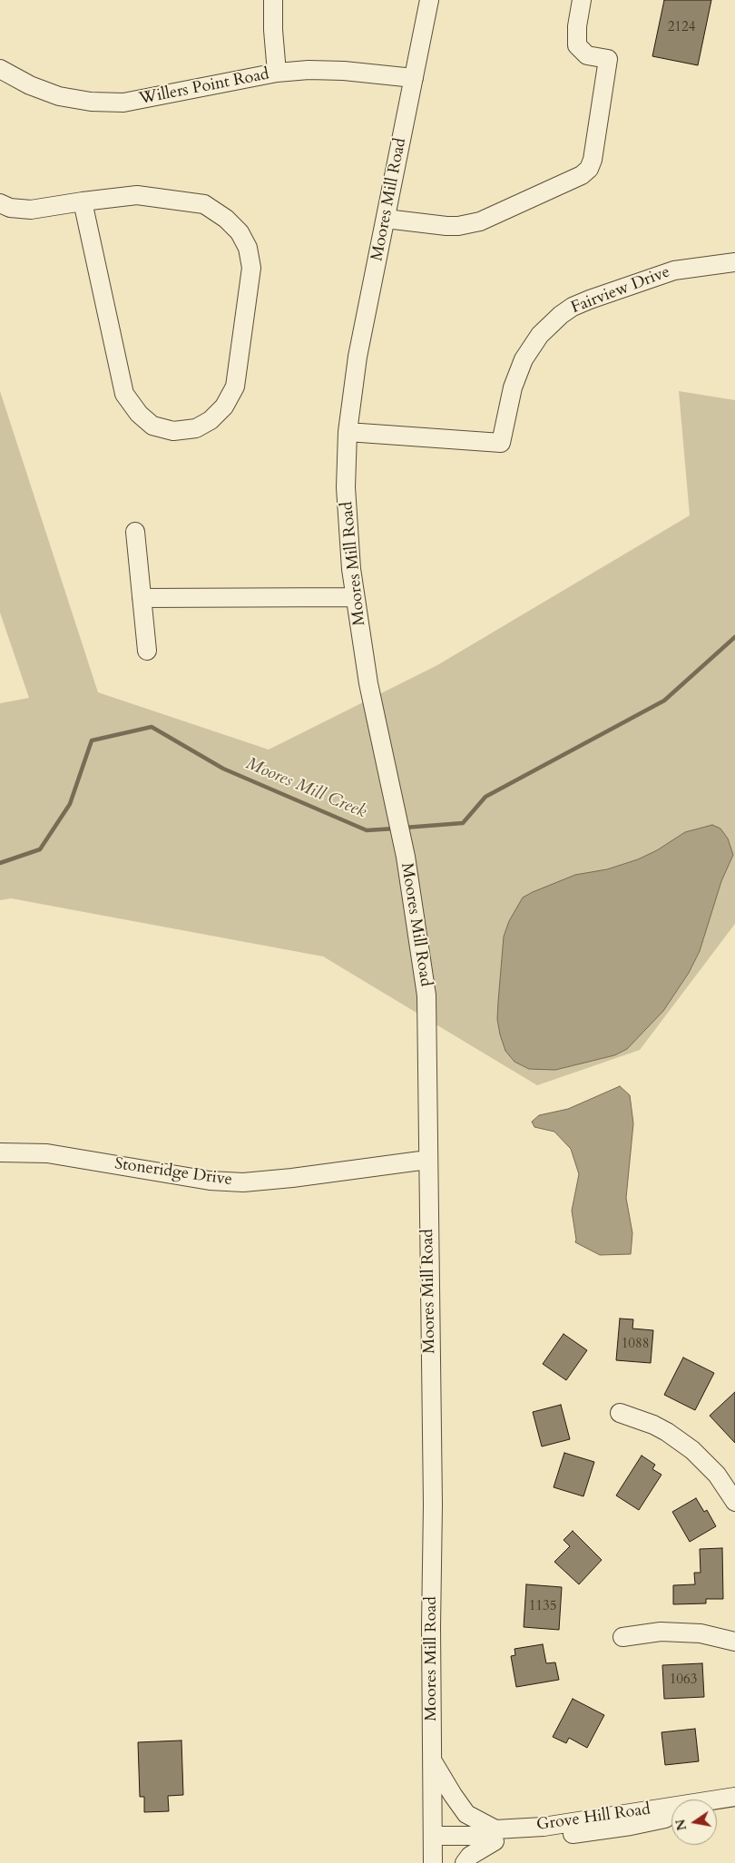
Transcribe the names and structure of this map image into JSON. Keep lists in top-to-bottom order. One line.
{"streets":{"street":["Willers Point Road","Moores Mill Road","Fairview Drive","Stoneridge Drive","Grove Hill Road"]},"crossings":[["Willers Point Road","Moores Mill Road"],["Moores Mill Road","Fairview Drive"],["Moores Mill Road","Stoneridge Drive"],["Moores Mill Road","Grove Hill Road"]],"water":["Moores Mill Creek"],"house_numbers":["2124","1088","1135","1063"],"north":"left"}
